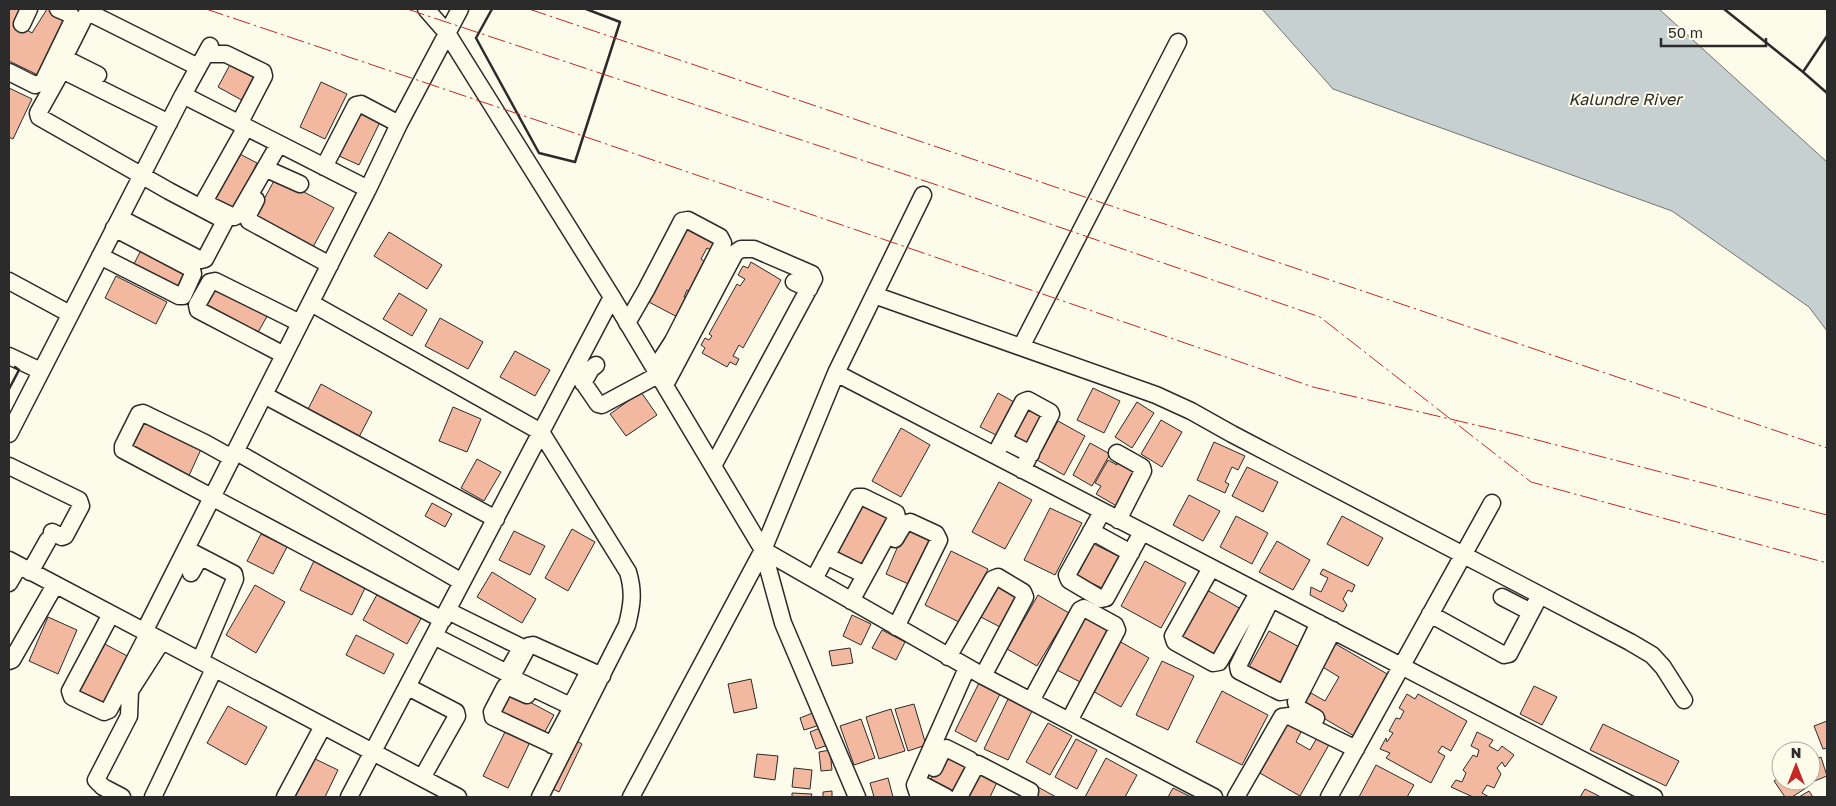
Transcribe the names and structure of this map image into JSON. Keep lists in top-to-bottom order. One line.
{"water":["Kalundre River"],"scale_bar":"50 m","north":"top"}
